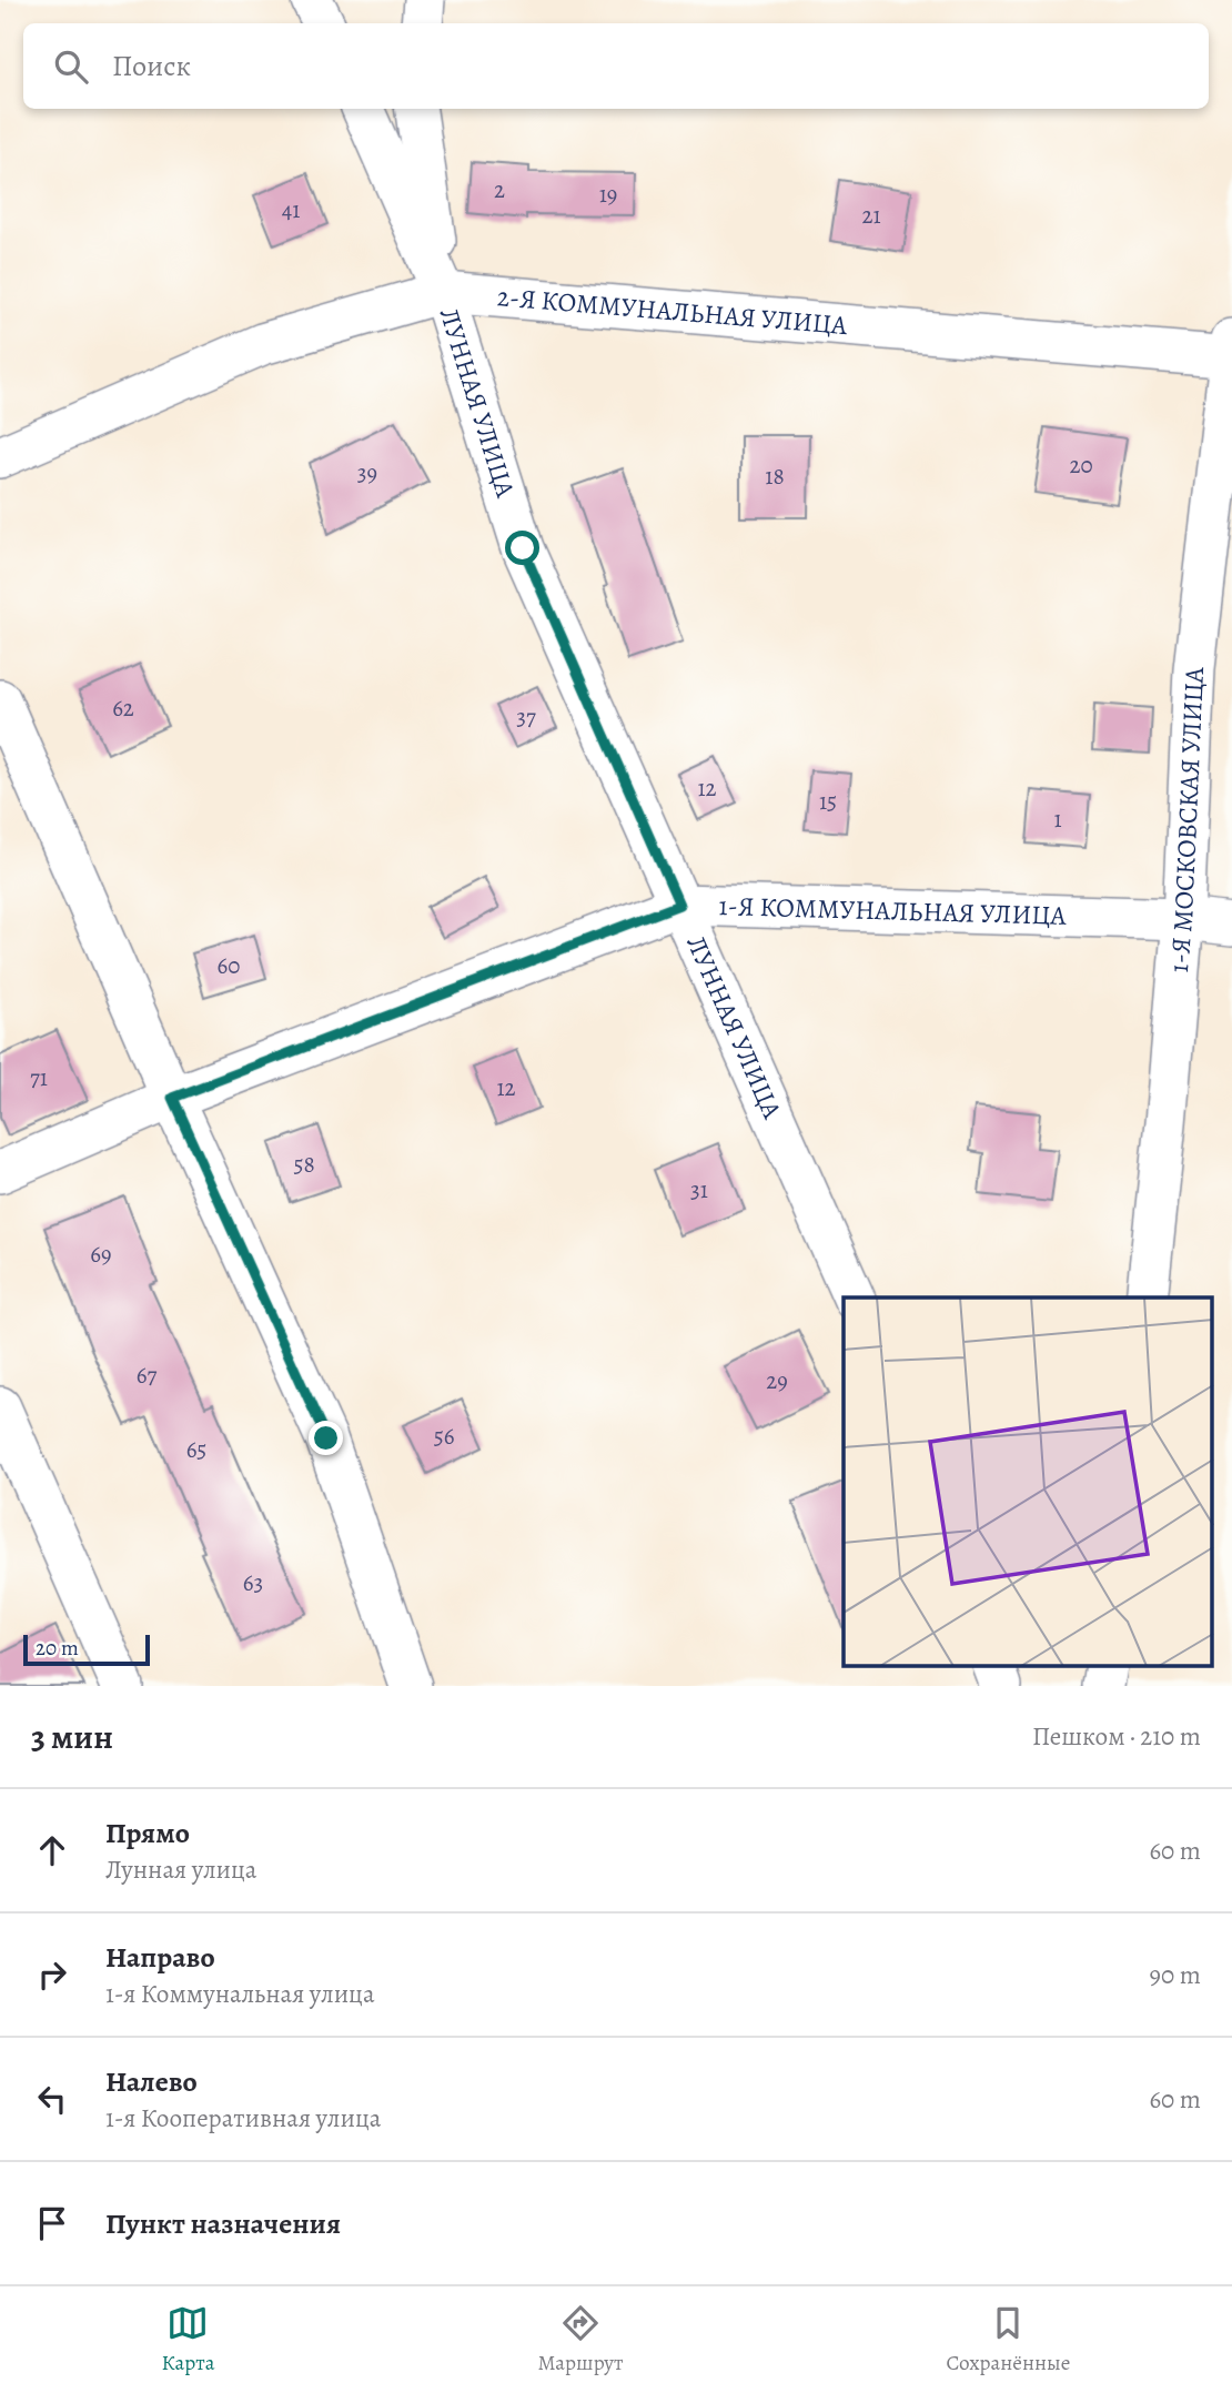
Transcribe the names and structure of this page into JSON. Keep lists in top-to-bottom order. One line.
{"streets":{"street":["2-Я КОММУНАЛЬНАЯ УЛИЦА","ЛУННАЯ УЛИЦА","1-Я МОСКОВСКАЯ УЛИЦА","1-Я КОММУНАЛЬНАЯ УЛИЦА"]},"crossings":[["2-Я КОММУНАЛЬНАЯ УЛИЦА","ЛУННАЯ УЛИЦА"],["2-Я КОММУНАЛЬНАЯ УЛИЦА","1-Я МОСКОВСКАЯ УЛИЦА"],["ЛУННАЯ УЛИЦА","1-Я КОММУНАЛЬНАЯ УЛИЦА"],["1-Я МОСКОВСКАЯ УЛИЦА","1-Я КОММУНАЛЬНАЯ УЛИЦА"]],"house_numbers":["2","19","41","21","20","39","18","62","37","12","15","1","60","71","12","58","31","69","67","29","56","65","63"],"scale_bar":"20 m","page":{"search":"Поиск","scale":"20 m","heading":["3 мин","Пешком · 210 m"],"list":[["Прямо","Лунная улица","60 m"],["Направо","1-я Коммунальная улица","90 m"],["Налево","1-я Кооперативная улица","60 m"],"Пункт назначения"],"nav":["Карта","Маршрут","Сохранённые"]}}
